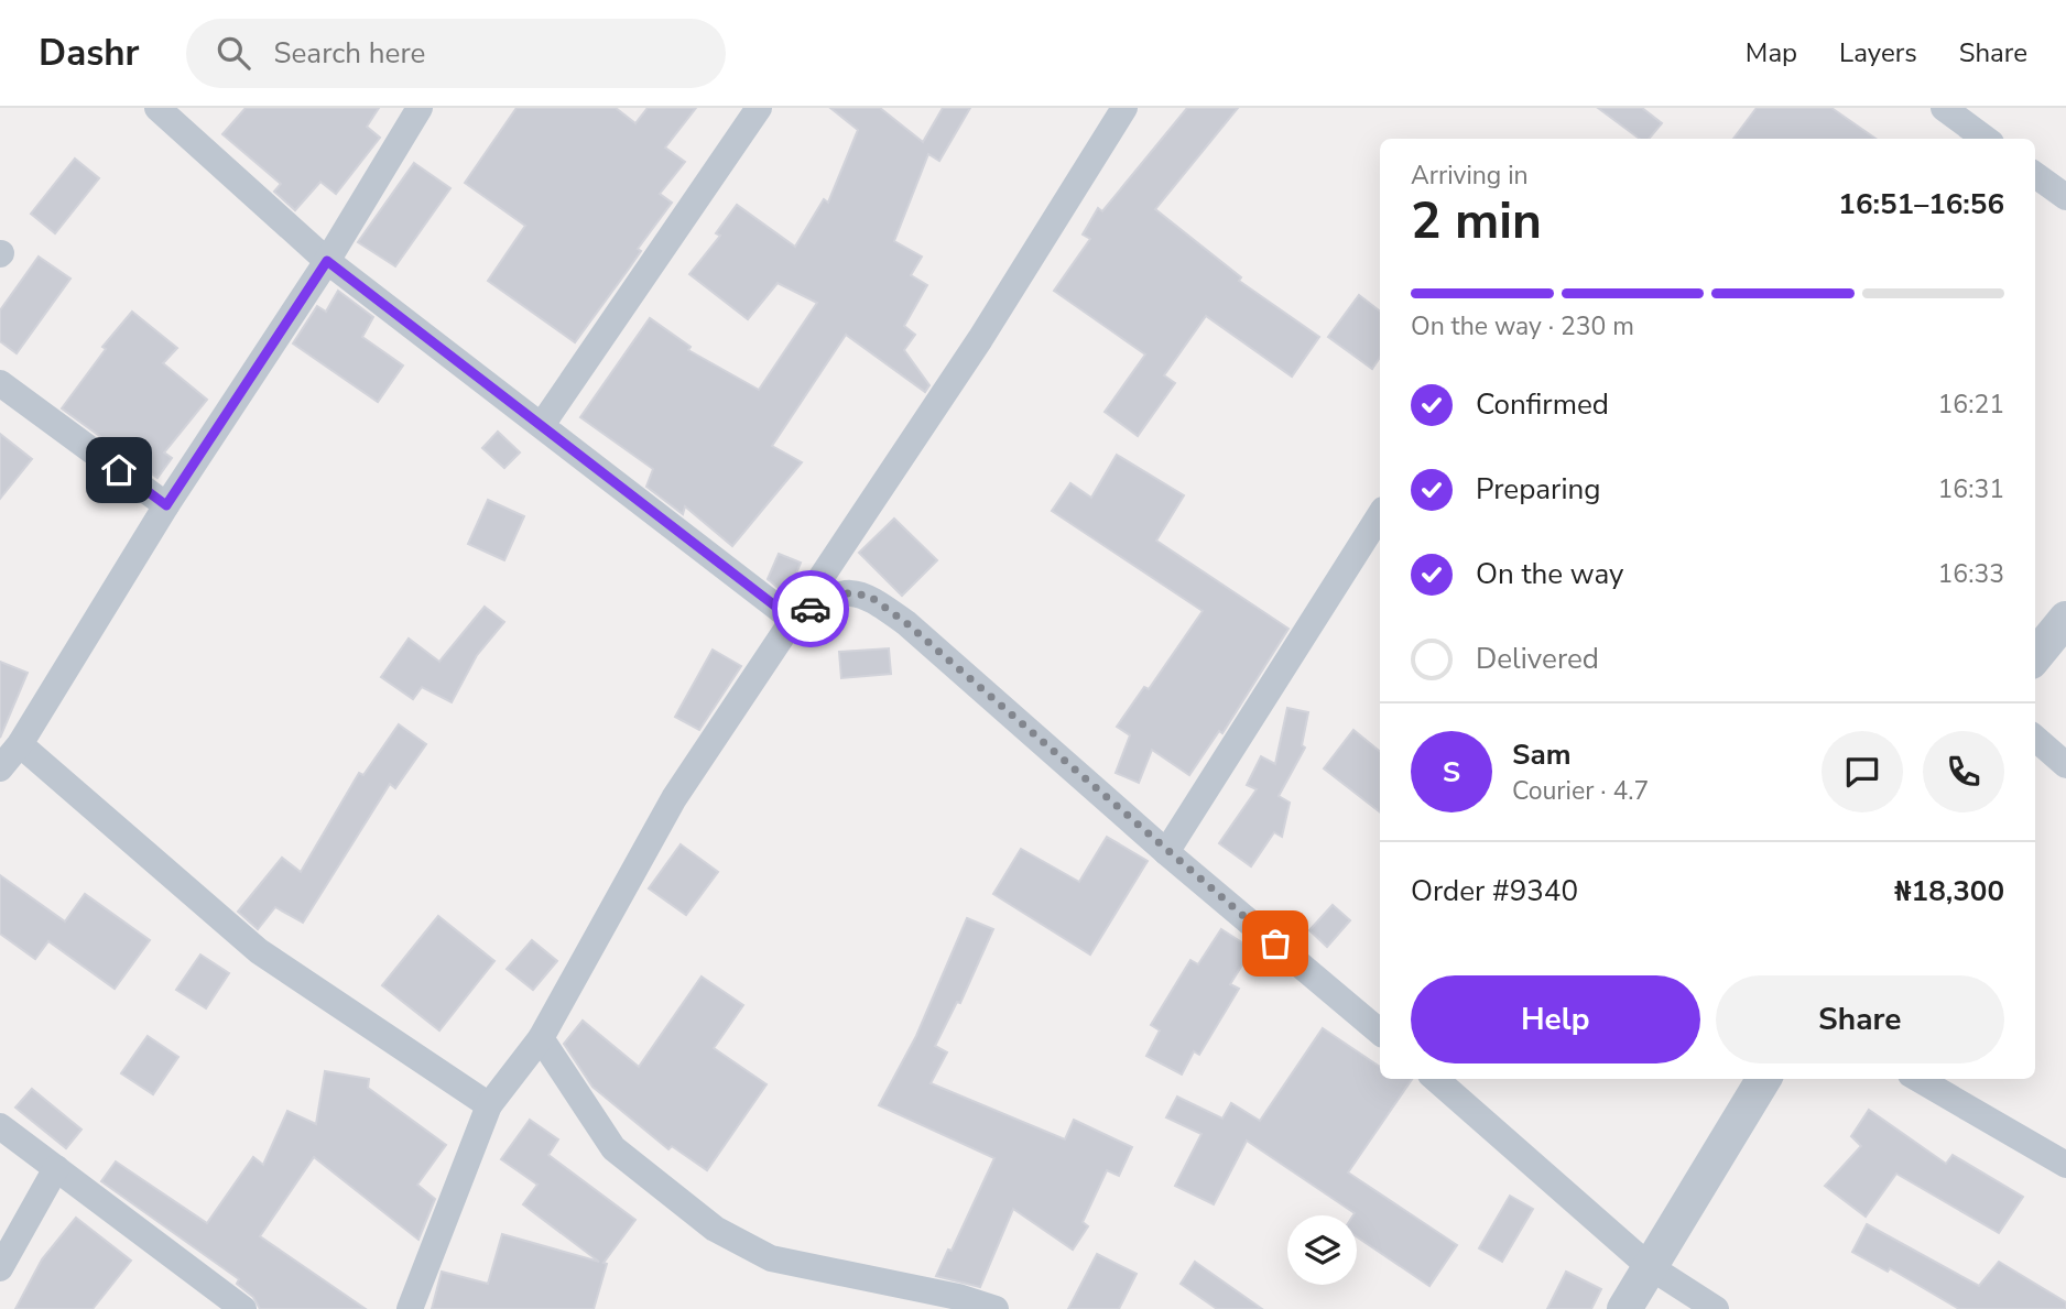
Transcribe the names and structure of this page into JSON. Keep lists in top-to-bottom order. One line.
{"page":{"header":"Dashr","search":"Search here","nav":["Map","Layers","Share"],"heading":["2 min","Arriving in","16:51–16:56"],"panel":["Sam","Courier · 4.7","Order #9340","₦18,300"],"bar":"On the way · 230 m","list":[["Confirmed","16:21"],["Preparing","16:31"],["On the way","16:33"],"Delivered"],"round":"S","buttons":["Help","Share"]}}
